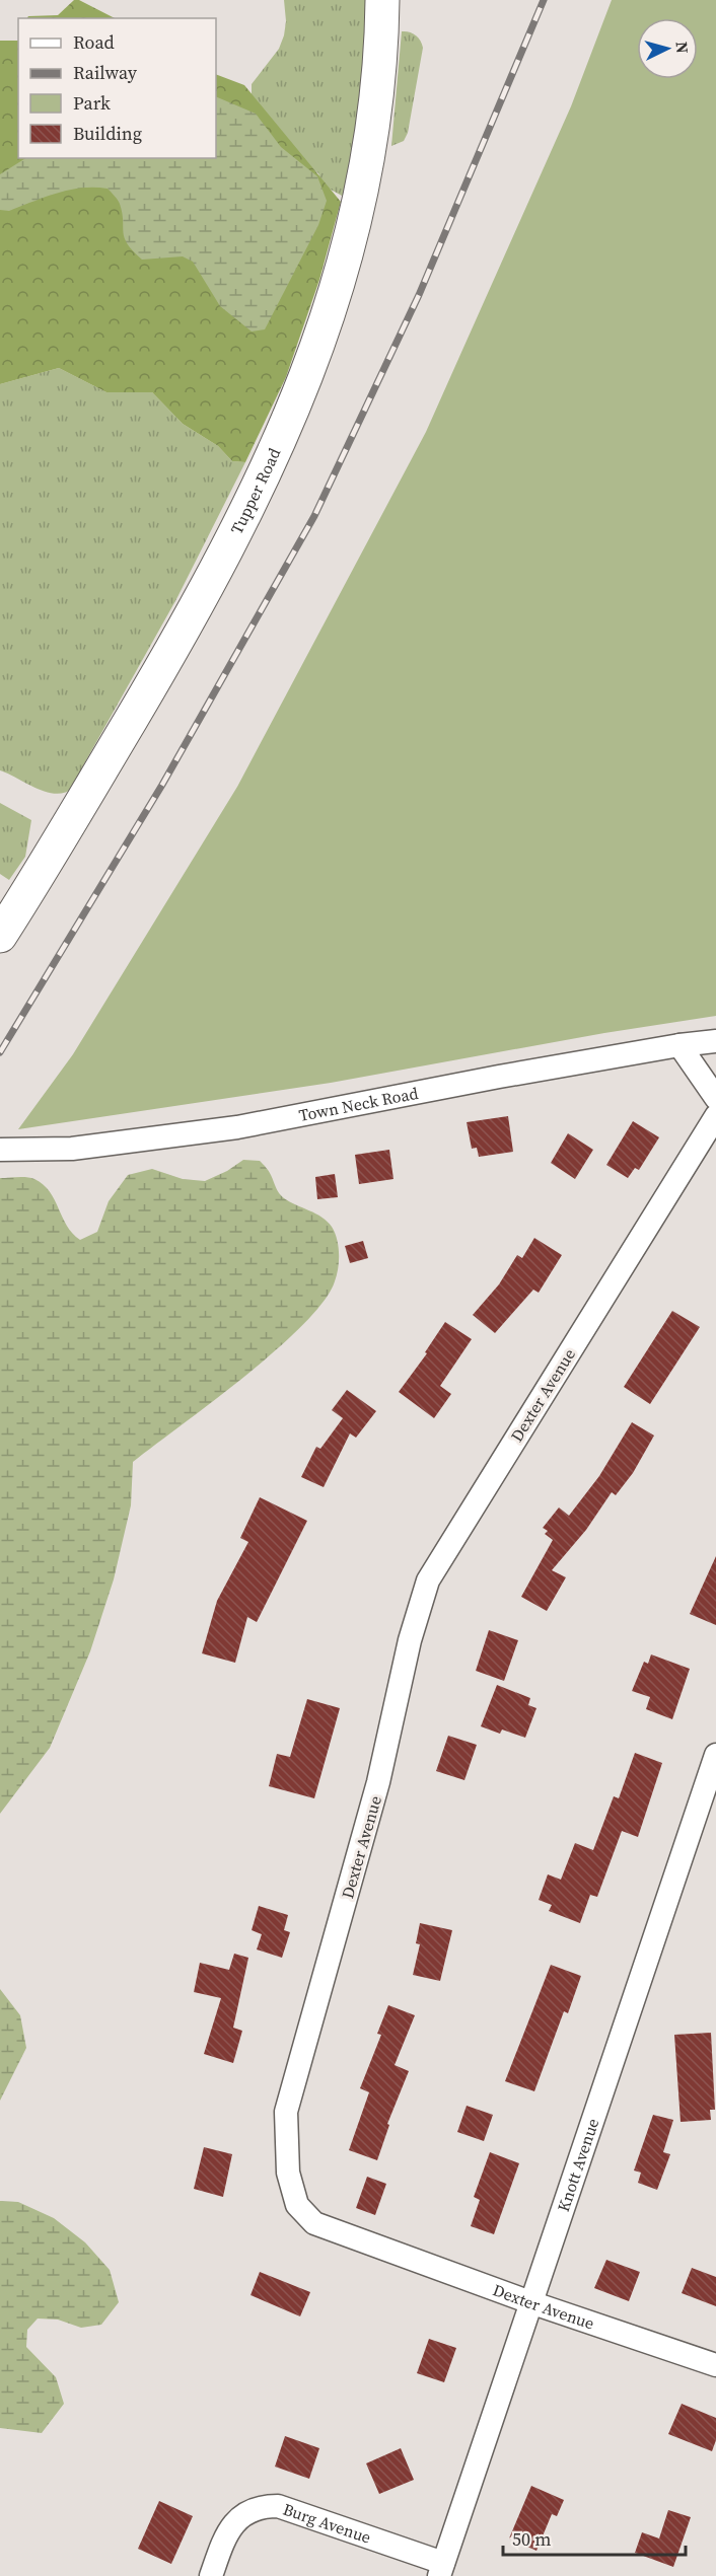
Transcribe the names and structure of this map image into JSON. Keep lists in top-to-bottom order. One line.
{"streets":{"main road":["Tupper Road"],"street":["Town Neck Road","Dexter Avenue","Knott Avenue","Burg Avenue"]},"crossings":[["Dexter Avenue","Knott Avenue"],["Knott Avenue","Burg Avenue"]],"legend":["Road","Railway","Park","Building"],"scale_bar":"50 m","north":"right"}
